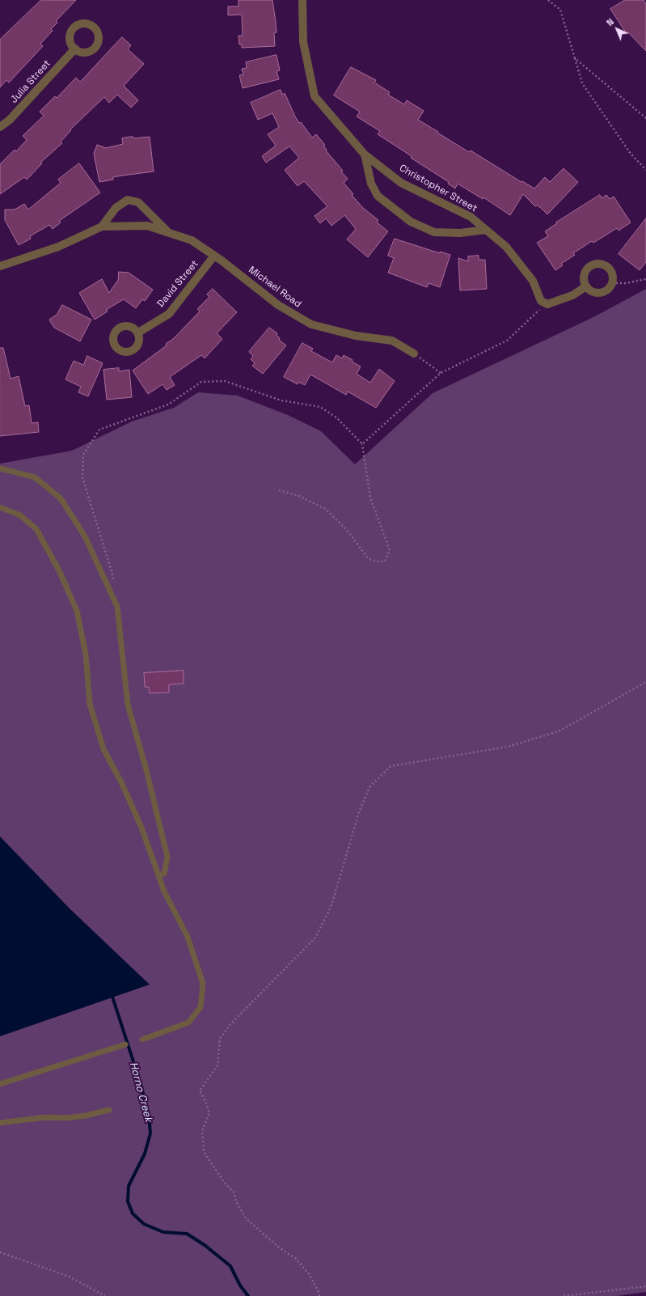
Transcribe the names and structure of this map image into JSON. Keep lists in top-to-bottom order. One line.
{"streets":{"street":["Julia Street","Christopher Street","David Street","Michael Road"]},"crossings":[["David Street","Michael Road"]],"water":["Horno Creek"],"north":"top left"}
